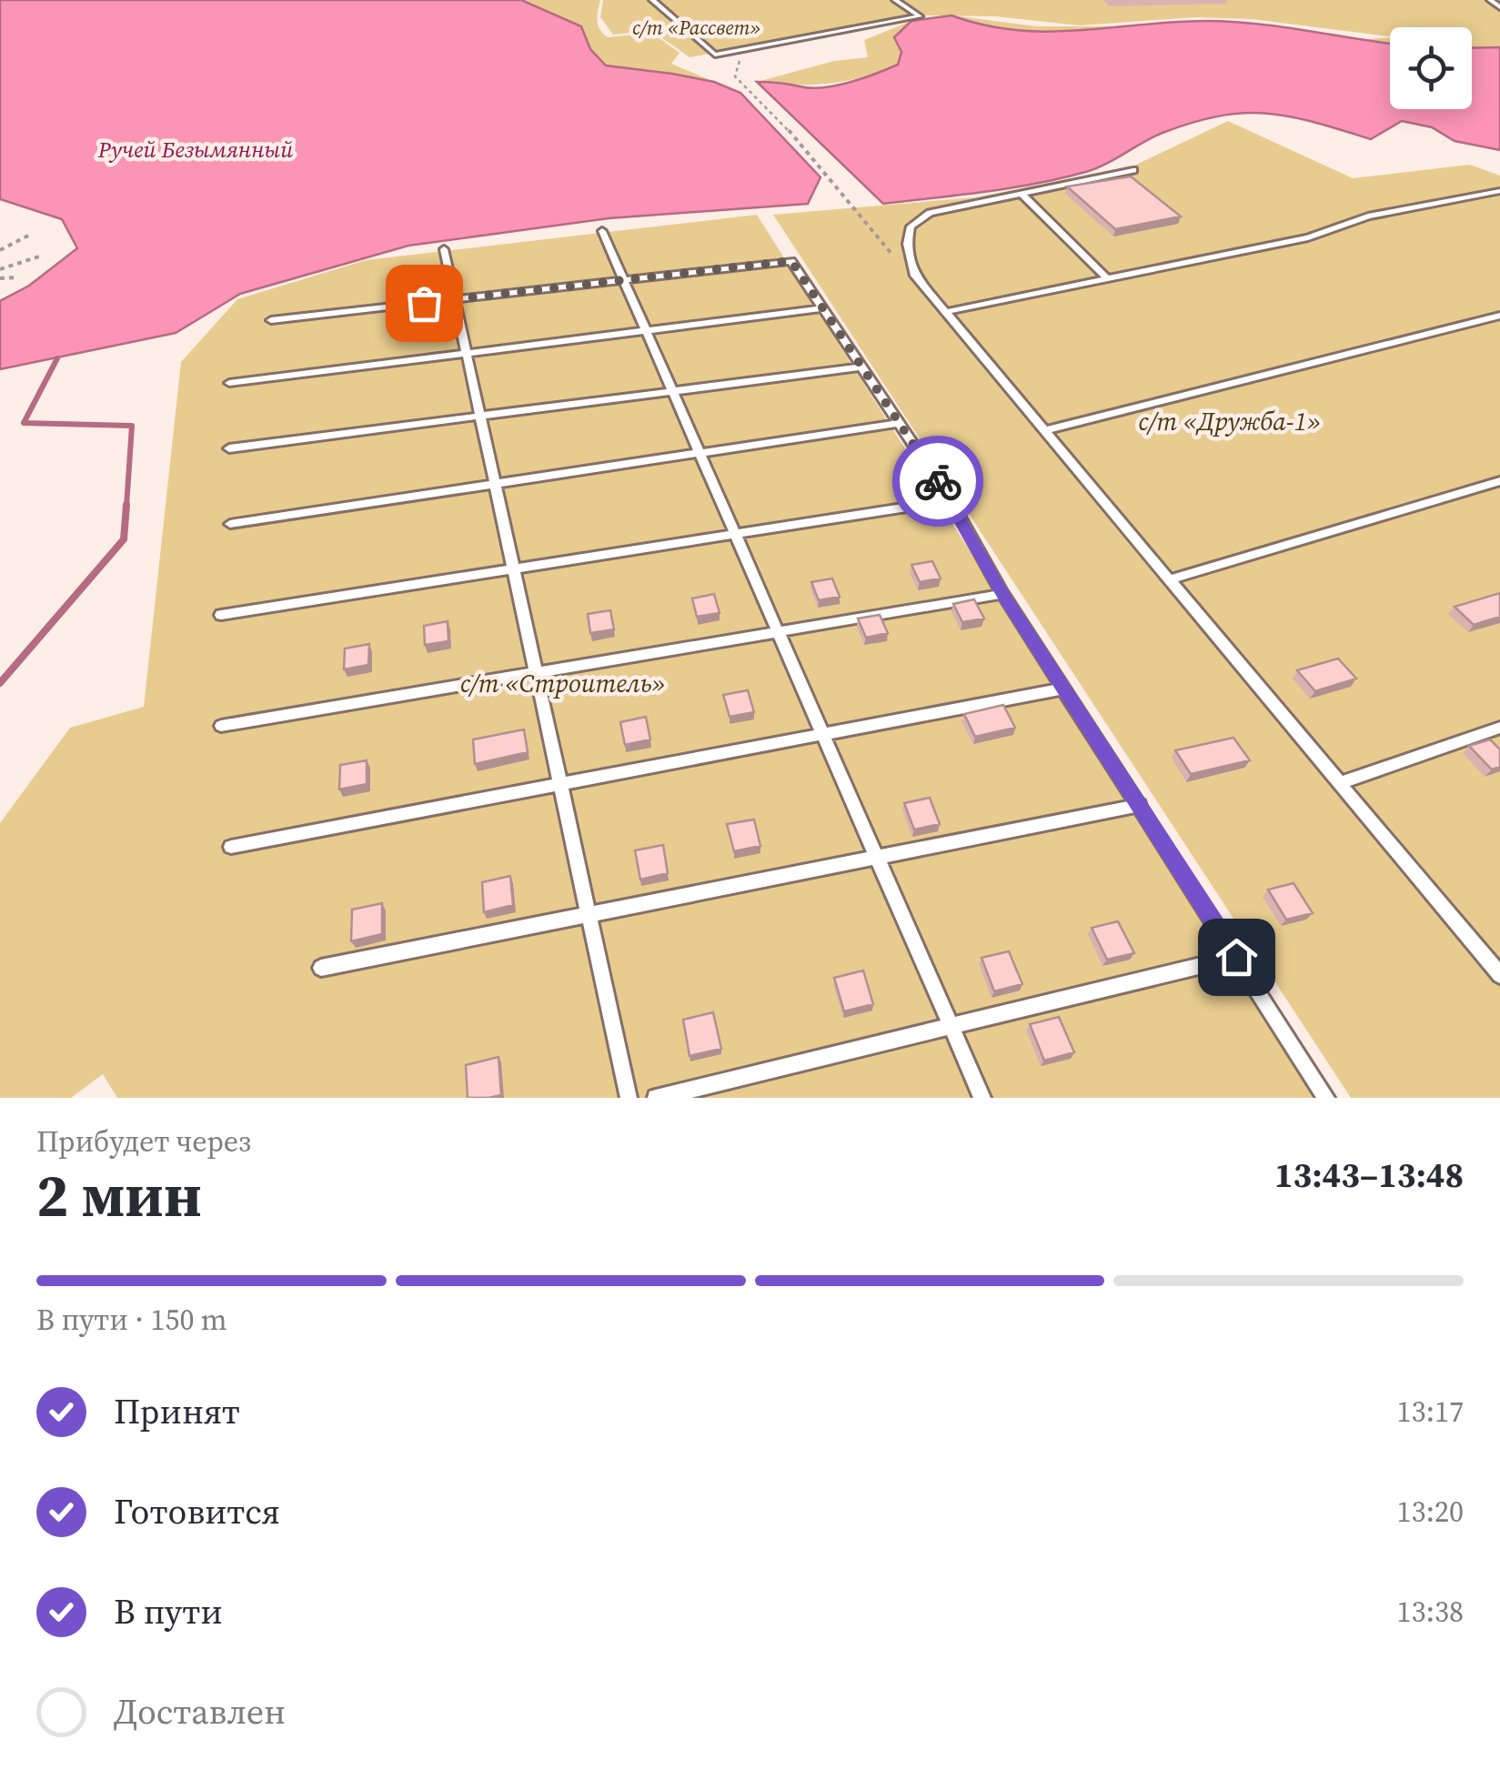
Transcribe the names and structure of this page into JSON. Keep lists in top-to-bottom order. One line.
{"water":["Ручей Безымянный"],"parks":["с/т «Рассвет»","с/т «Дружба-1»","с/т «Строитель»"],"page":{"heading":["2 мин","Прибудет через","13:43–13:48"],"bar":"В пути · 150 m","list":[["Принят","13:17"],["Готовится","13:20"],["В пути","13:38"],"Доставлен"]}}
